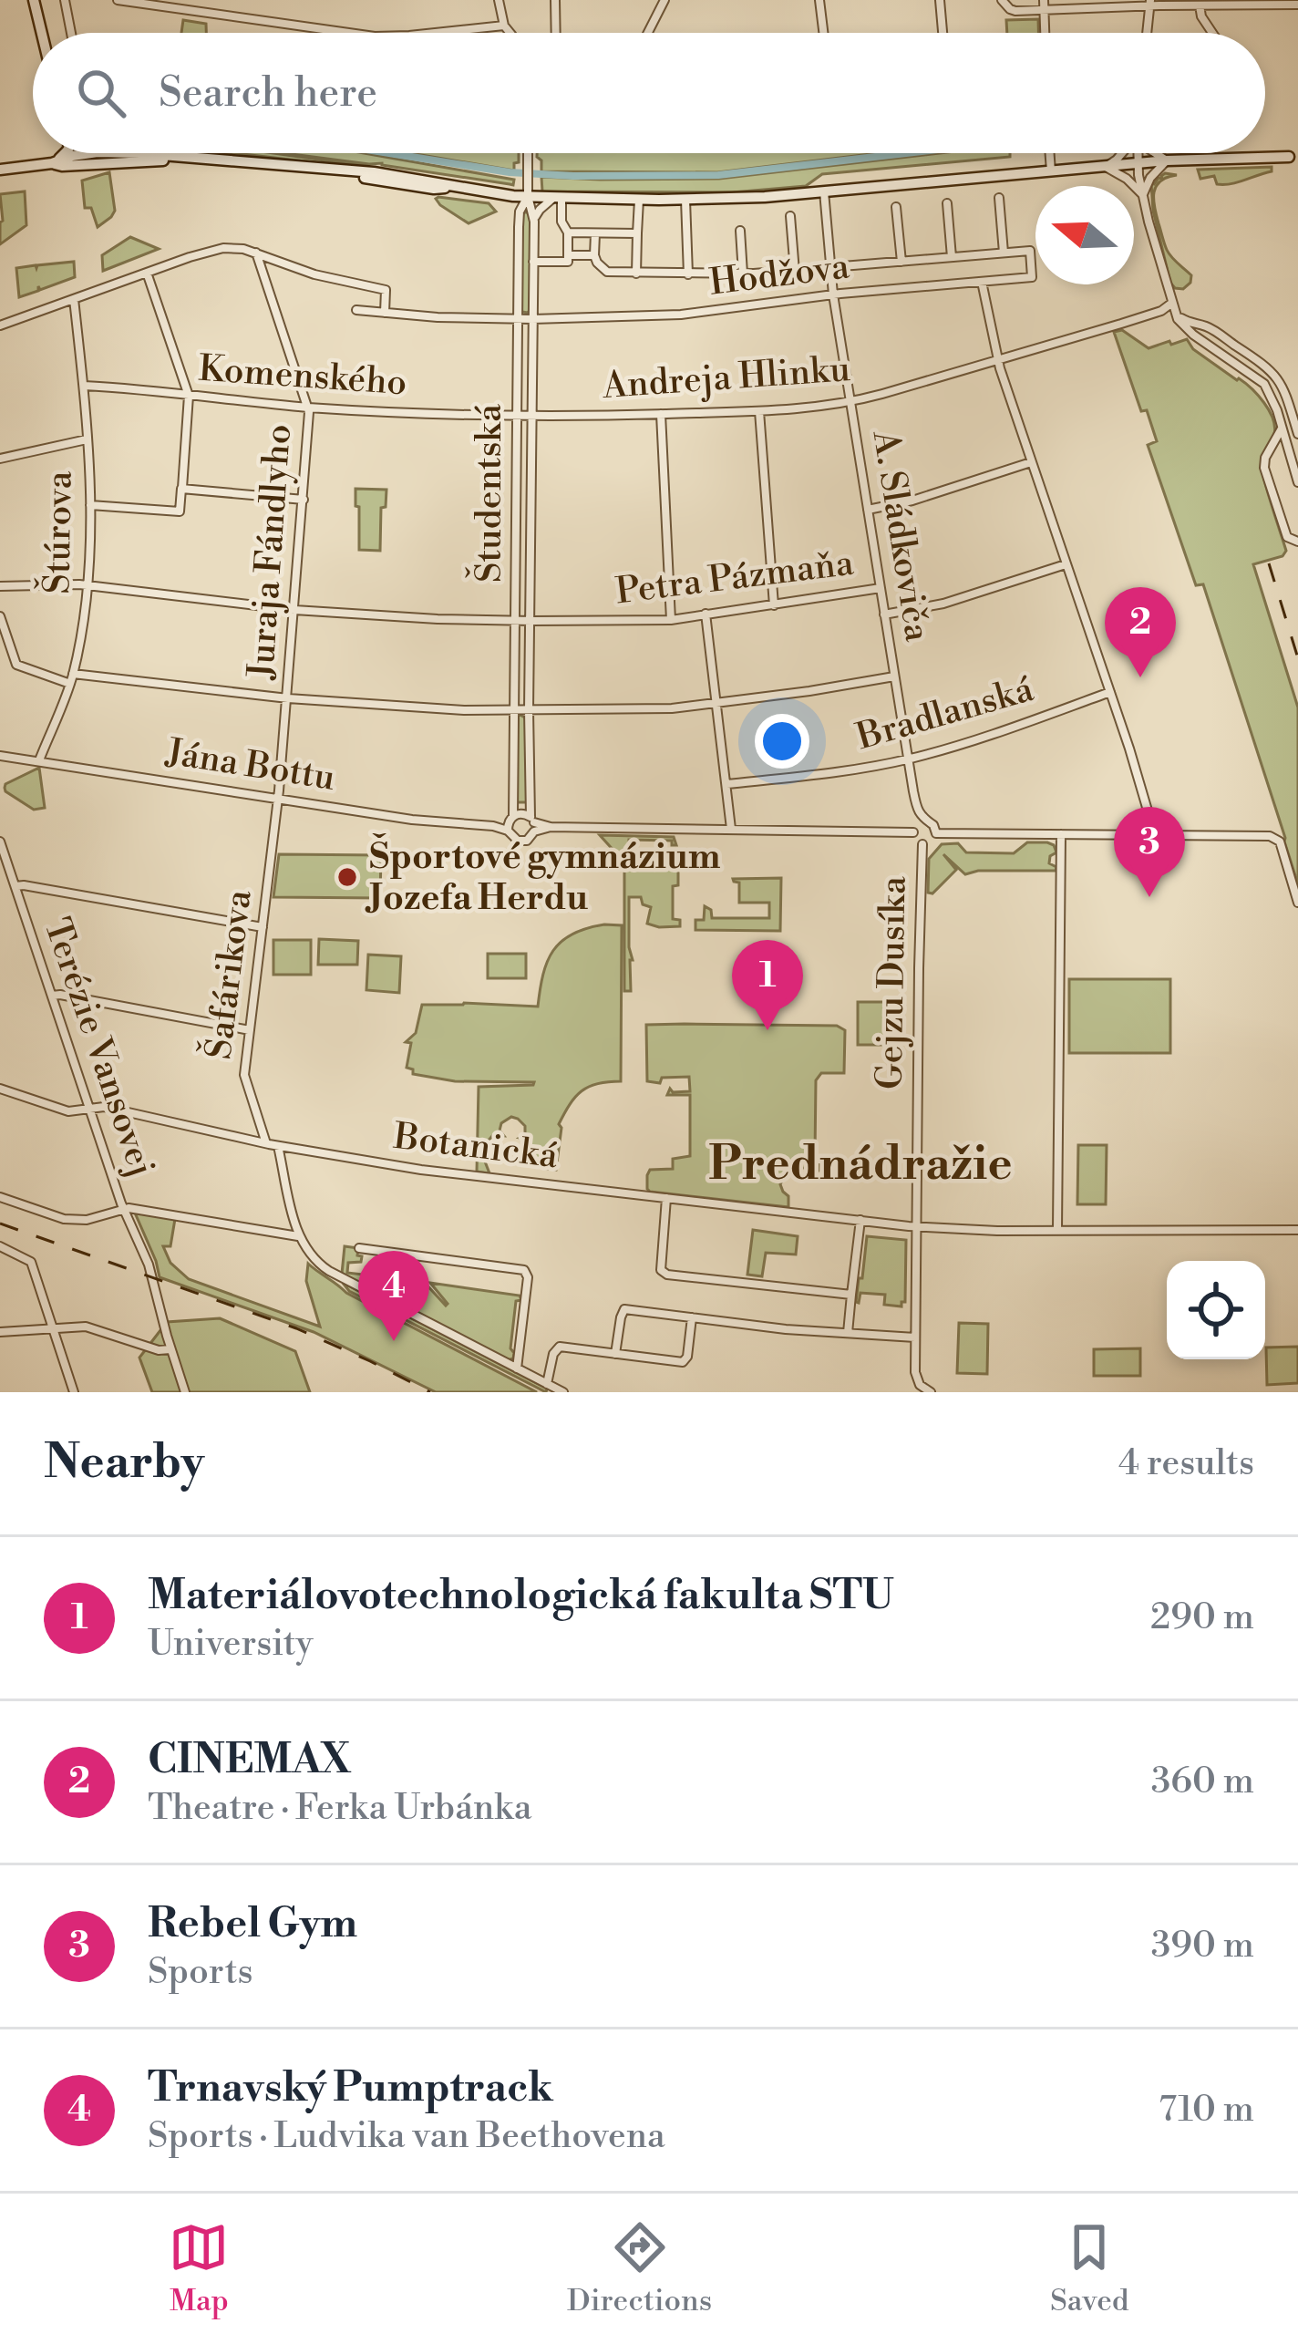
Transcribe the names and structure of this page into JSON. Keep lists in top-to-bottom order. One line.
{"streets":{"street":["Hodžova","Komenského","Andreja Hlinku","Študentská","Štúrova","A. Sládkoviča","Juraja Fándlyho","Petra Pázmaňa","Bradlanská","Jána Bottu","Šafárikova","Gejzu Dusíka","Terézie Vansovej","Botanická"]},"crossings":[["Hodžova","Študentská"],["Hodžova","A. Sládkoviča"],["Komenského","Andreja Hlinku"],["Komenského","Študentská"],["Komenského","Štúrova"],["Komenského","Juraja Fándlyho"],["Andreja Hlinku","Študentská"],["Andreja Hlinku","A. Sládkoviča"],["Študentská","Petra Pázmaňa"],["Študentská","Jána Bottu"],["Štúrova","Petra Pázmaňa"],["Štúrova","Jána Bottu"],["A. Sládkoviča","Petra Pázmaňa"],["A. Sládkoviča","Bradlanská"],["A. Sládkoviča","Jána Bottu"],["A. Sládkoviča","Gejzu Dusíka"],["Juraja Fándlyho","Petra Pázmaňa"],["Juraja Fándlyho","Jána Bottu"],["Juraja Fándlyho","Šafárikova"],["Jána Bottu","Šafárikova"],["Jána Bottu","Gejzu Dusíka"],["Gejzu Dusíka","Botanická"]],"districts":["Prednádražie"],"places":["Športové gymnázium Jozefa Herdu"],"north":"left","page":{"search":"Search here","pins":["2","3","1","4"],"heading":["Nearby","4 results"],"list":[{"mark":"1","name":"Materiálovotechnologická fakulta STU","note":"University","value":"290 m"},{"mark":"2","name":"CINEMAX","note":"Theatre · Ferka Urbánka","value":"360 m"},{"mark":"3","name":"Rebel Gym","note":"Sports","value":"390 m"},{"mark":"4","name":"Trnavský Pumptrack","note":"Sports · Ludvika van Beethovena","value":"710 m"}],"nav":["Map","Directions","Saved"]}}
